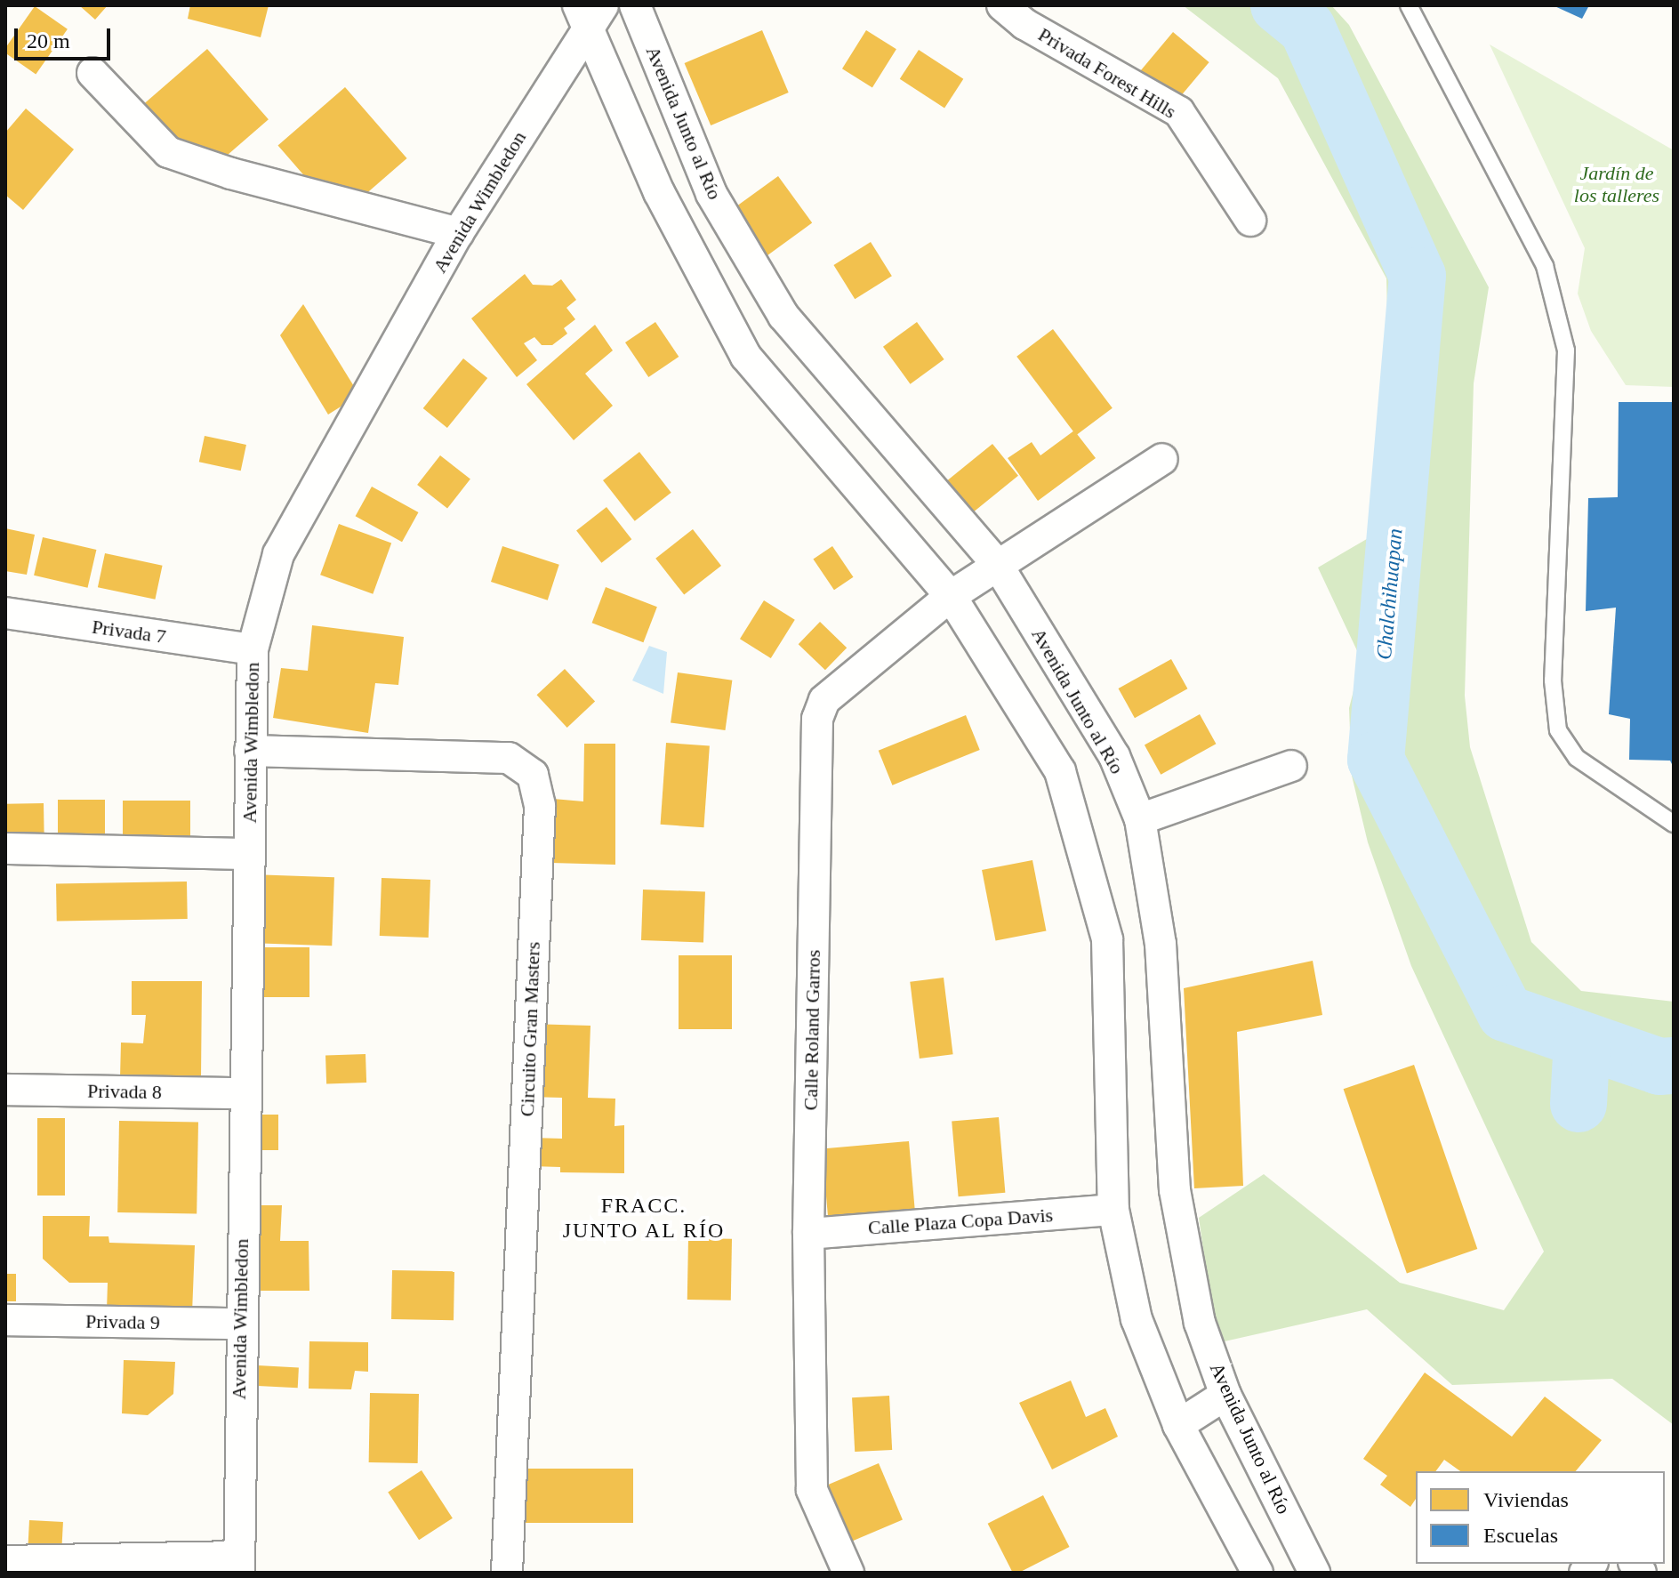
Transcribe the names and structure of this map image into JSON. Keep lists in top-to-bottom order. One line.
{"streets":{"street":["Privada Forest Hills","Avenida Junto al Río","Avenida Wimbledon","Privada 7","Circuito Gran Masters","Calle Roland Garros","Privada 8","Calle Plaza Copa Davis","Privada 9"]},"crossings":[["Avenida Junto al Río","Calle Roland Garros"],["Avenida Wimbledon","Privada 7"],["Avenida Wimbledon","Circuito Gran Masters"],["Avenida Wimbledon","Privada 8"],["Avenida Wimbledon","Privada 9"],["Calle Roland Garros","Calle Plaza Copa Davis"]],"districts":["FRACC. JUNTO AL RÍO"],"water":["Chalchihuapan"],"parks":["Jardín de los talleres"],"legend":["Viviendas","Escuelas"],"scale_bar":"20 m"}
